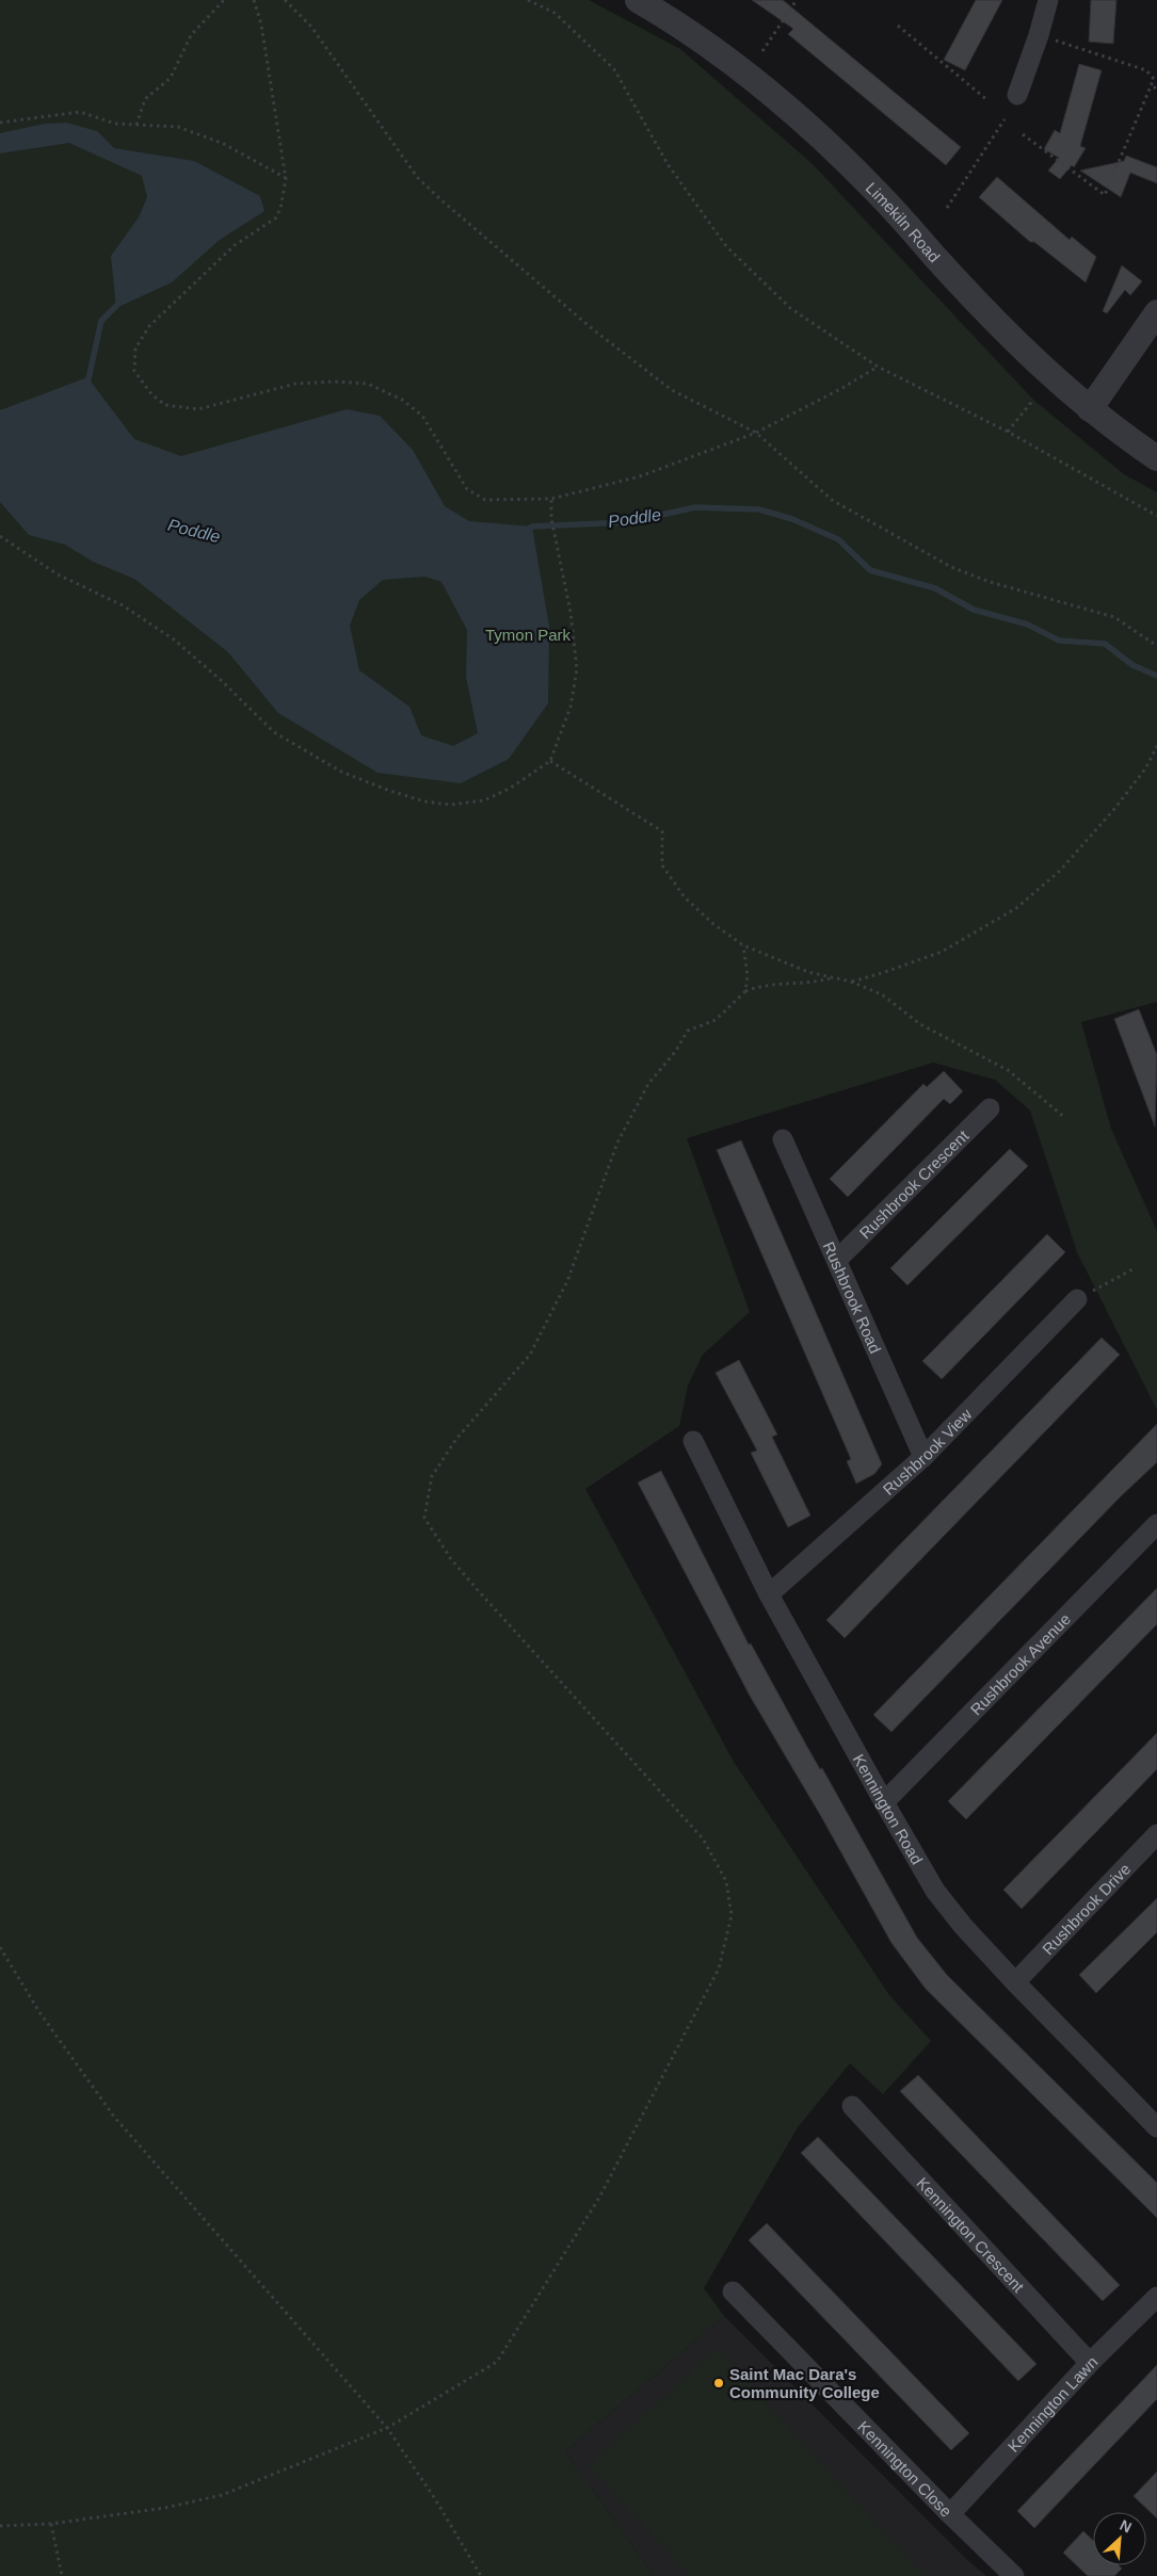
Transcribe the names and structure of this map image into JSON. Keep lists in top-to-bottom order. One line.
{"streets":{"street":["Limekiln Road","Rushbrook Crescent","Rushbrook Road","Rushbrook View","Rushbrook Avenue","Kennington Road","Rushbrook Drive","Kennington Crescent","Kennington Lawn","Kennington Close"]},"crossings":[["Rushbrook Crescent","Rushbrook Road"],["Rushbrook Road","Rushbrook View"],["Rushbrook View","Kennington Road"],["Rushbrook Avenue","Kennington Road"],["Kennington Road","Rushbrook Drive"],["Kennington Crescent","Kennington Lawn"],["Kennington Lawn","Kennington Close"]],"water":["Poddle"],"parks":["Tymon Park"],"places":["Saint Mac Dara's Community College"],"north":"top right"}
